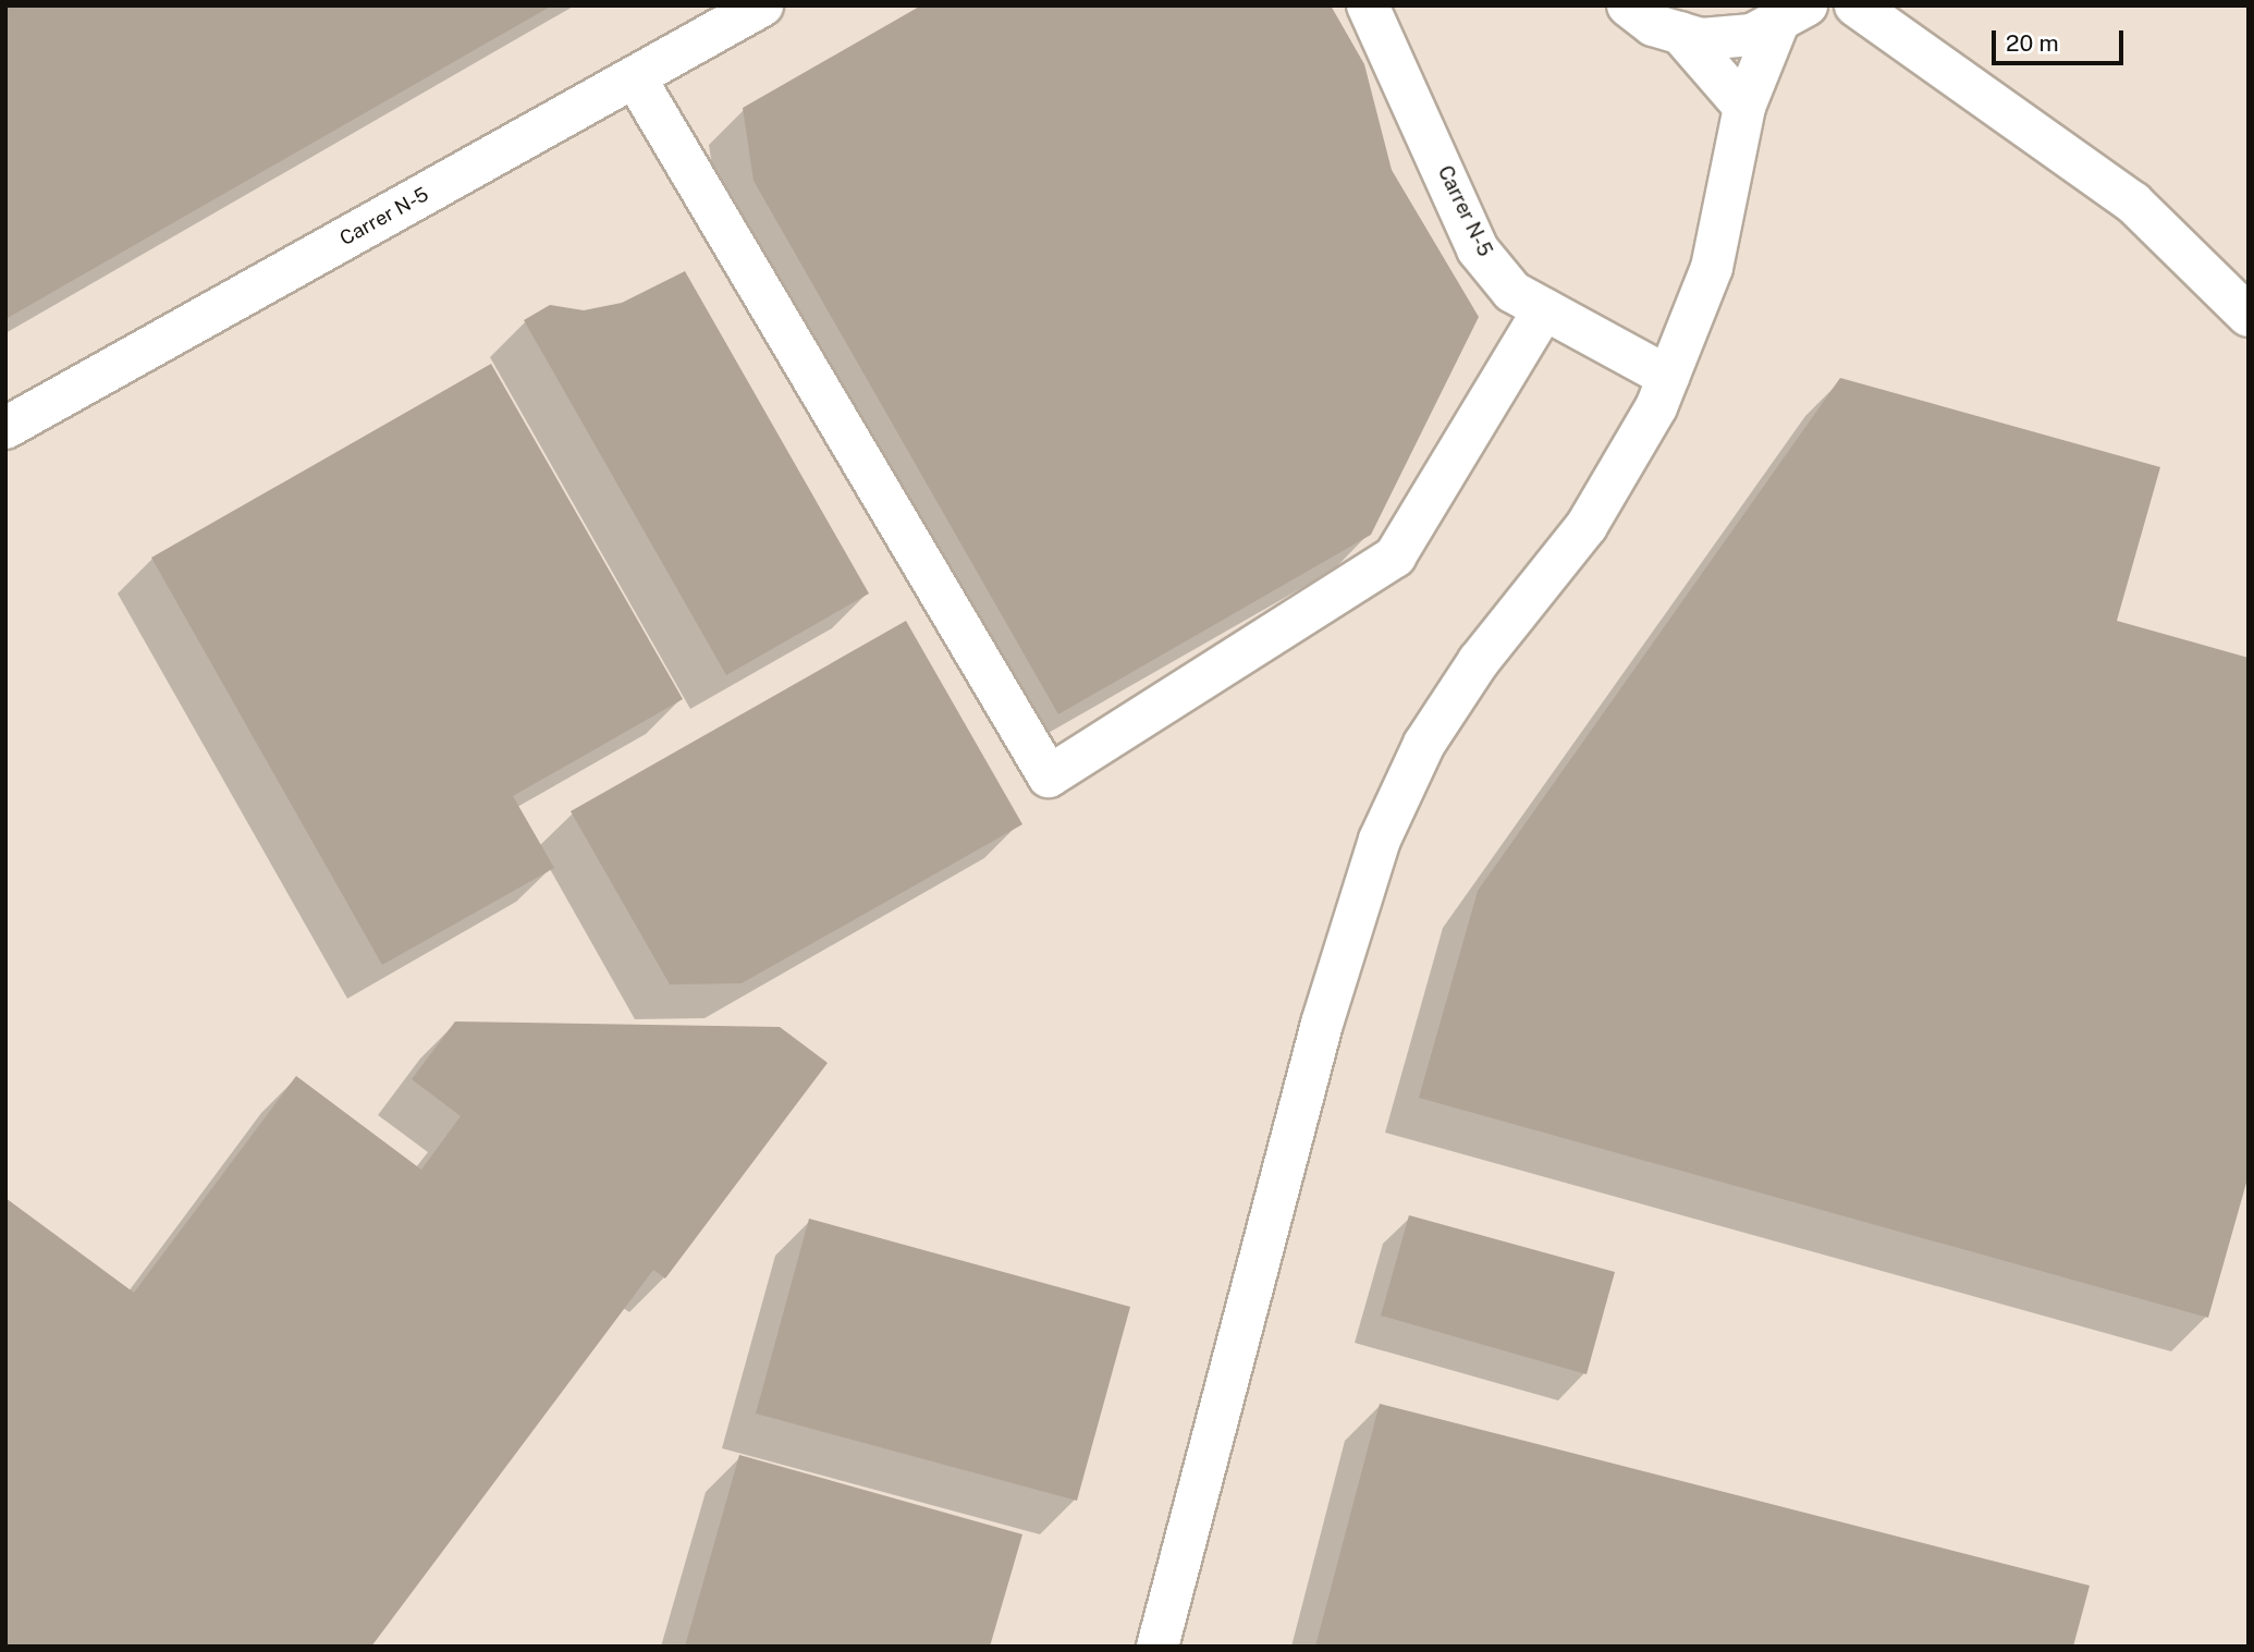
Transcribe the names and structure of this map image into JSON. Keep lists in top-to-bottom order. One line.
{"streets":{"street":["Carrer N-5"]},"scale_bar":"20 m"}
